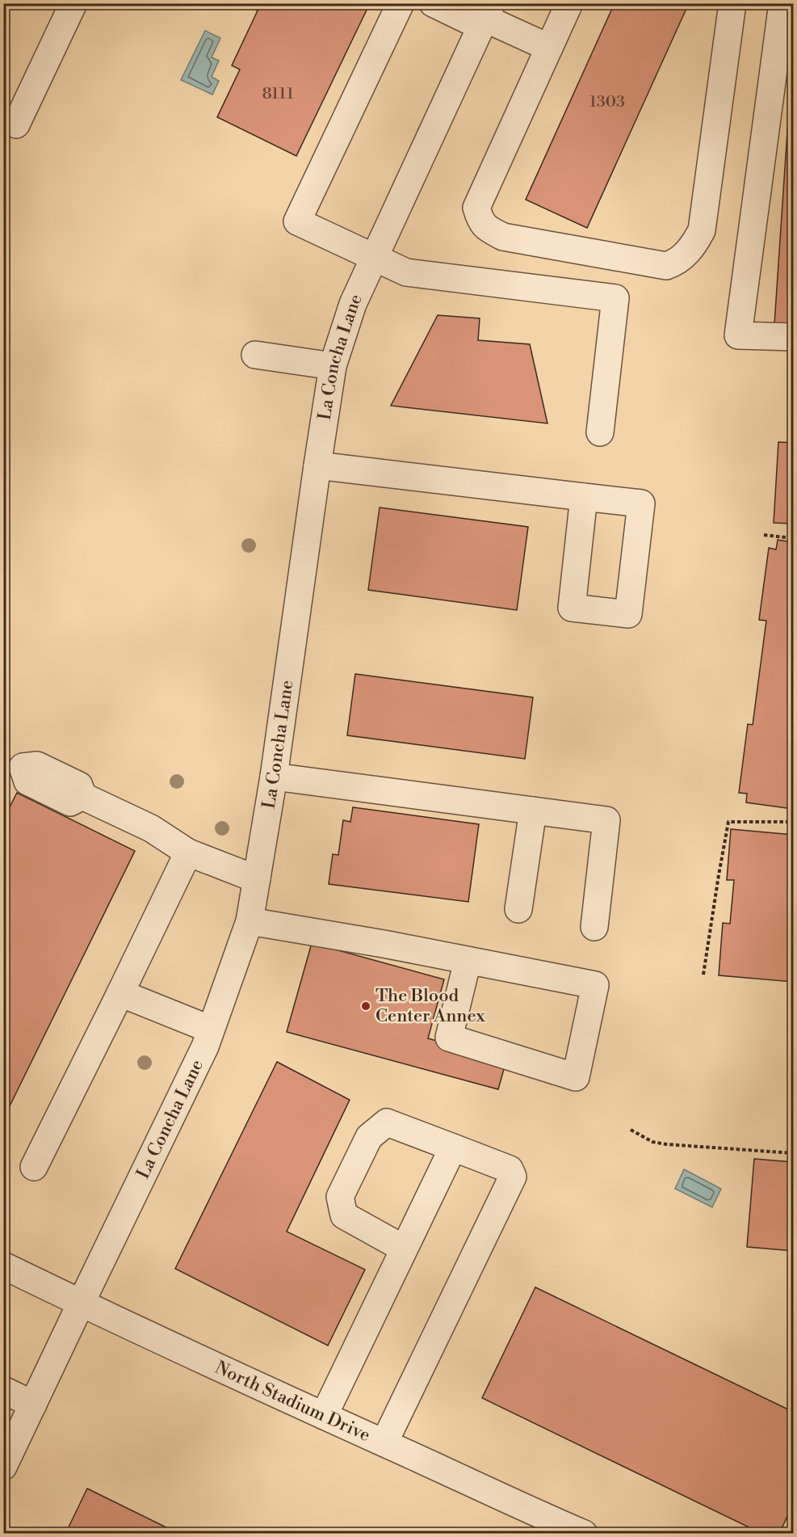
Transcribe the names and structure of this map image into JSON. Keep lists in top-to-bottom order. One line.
{"streets":{"street":["La Concha Lane","North Stadium Drive"]},"crossings":[["La Concha Lane","North Stadium Drive"]],"places":["The Blood Center Annex"],"house_numbers":["8111","1303"]}
